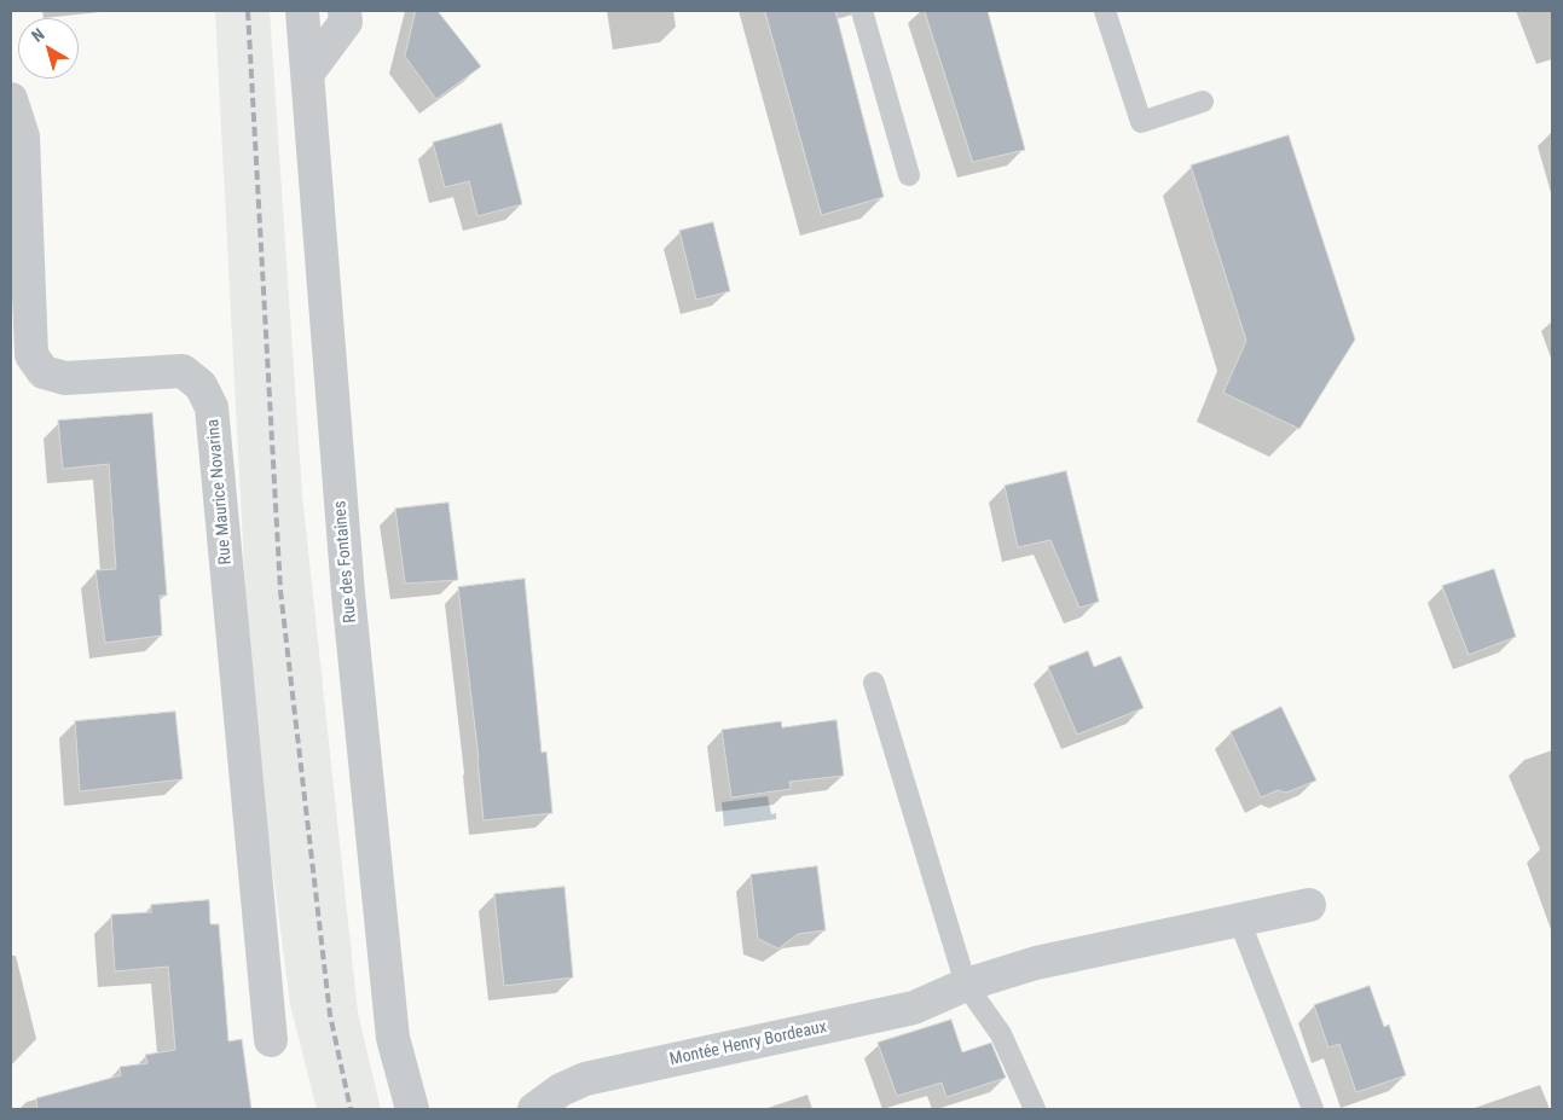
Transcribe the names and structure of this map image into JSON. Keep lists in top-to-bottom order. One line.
{"streets":{"street":["Rue Maurice Novarina","Rue des Fontaines","Montée Henry Bordeaux"]},"north":"top left"}
